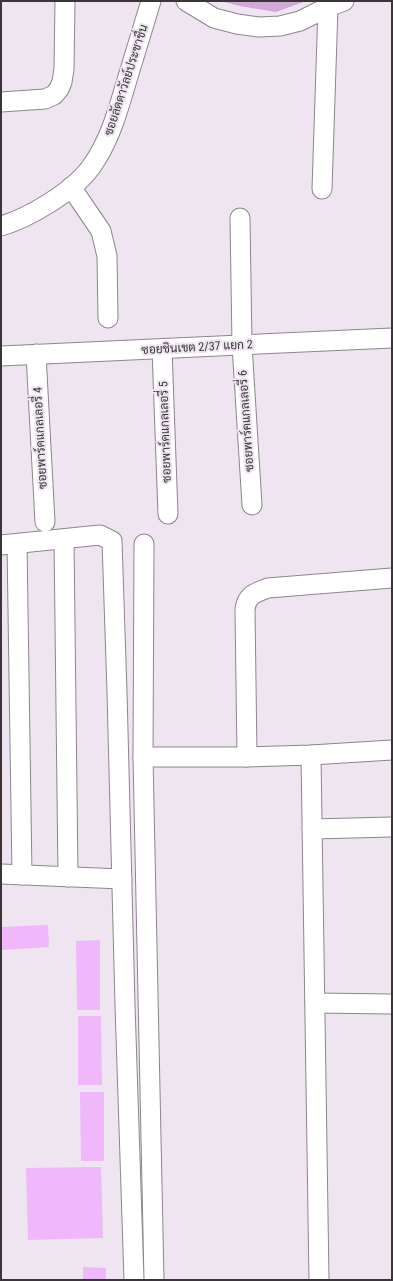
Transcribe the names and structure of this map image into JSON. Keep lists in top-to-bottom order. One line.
{"streets":{"street":["ซอยลัดดาวัลย์ประชาชื่น","ซอยชินเขต 2/37 แยก 2","ซอยพาร์คแกลเลอรี่ 6","ซอยพาร์คแกลเลอรี่ 5","ซอยพาร์คแกลเลอรี่ 4"]},"crossings":[["ซอยชินเขต 2/37 แยก 2","ซอยพาร์คแกลเลอรี่ 6"],["ซอยชินเขต 2/37 แยก 2","ซอยพาร์คแกลเลอรี่ 5"],["ซอยชินเขต 2/37 แยก 2","ซอยพาร์คแกลเลอรี่ 4"]]}
